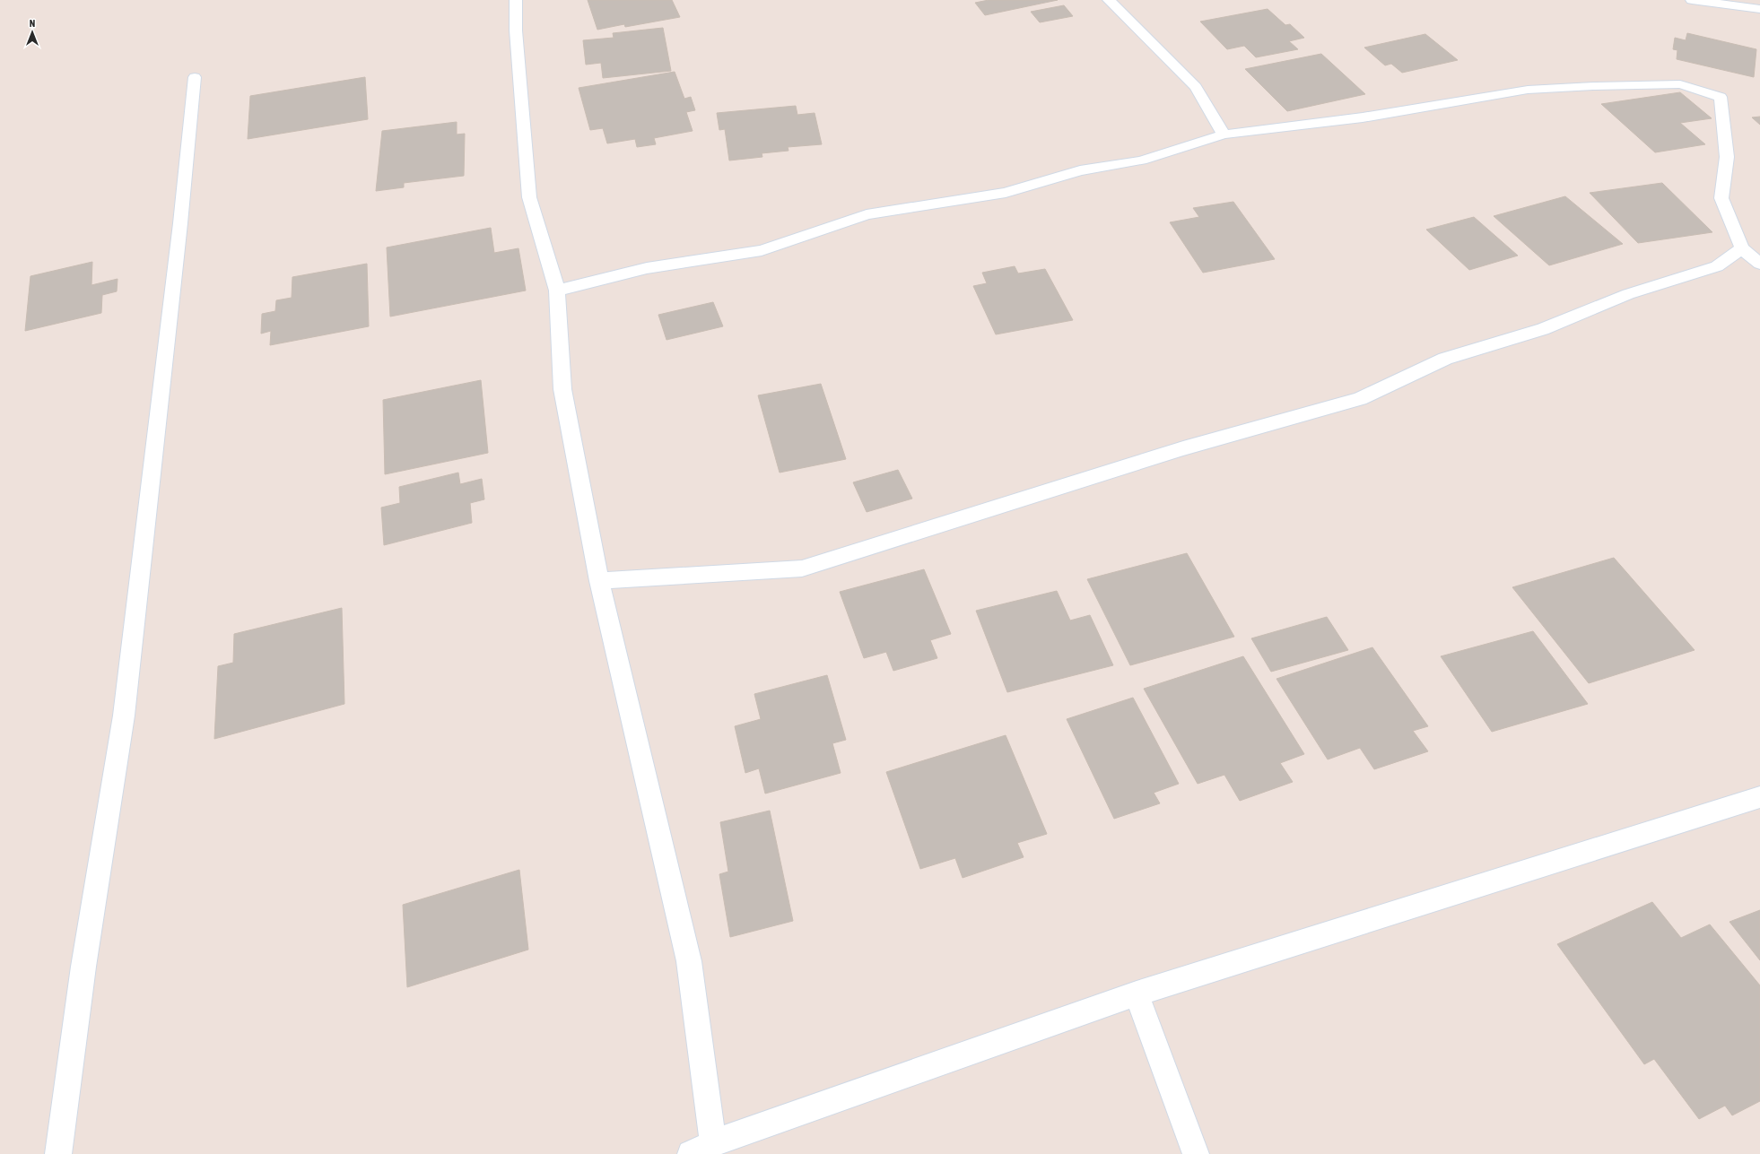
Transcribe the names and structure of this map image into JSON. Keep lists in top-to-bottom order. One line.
{"north":"top"}
